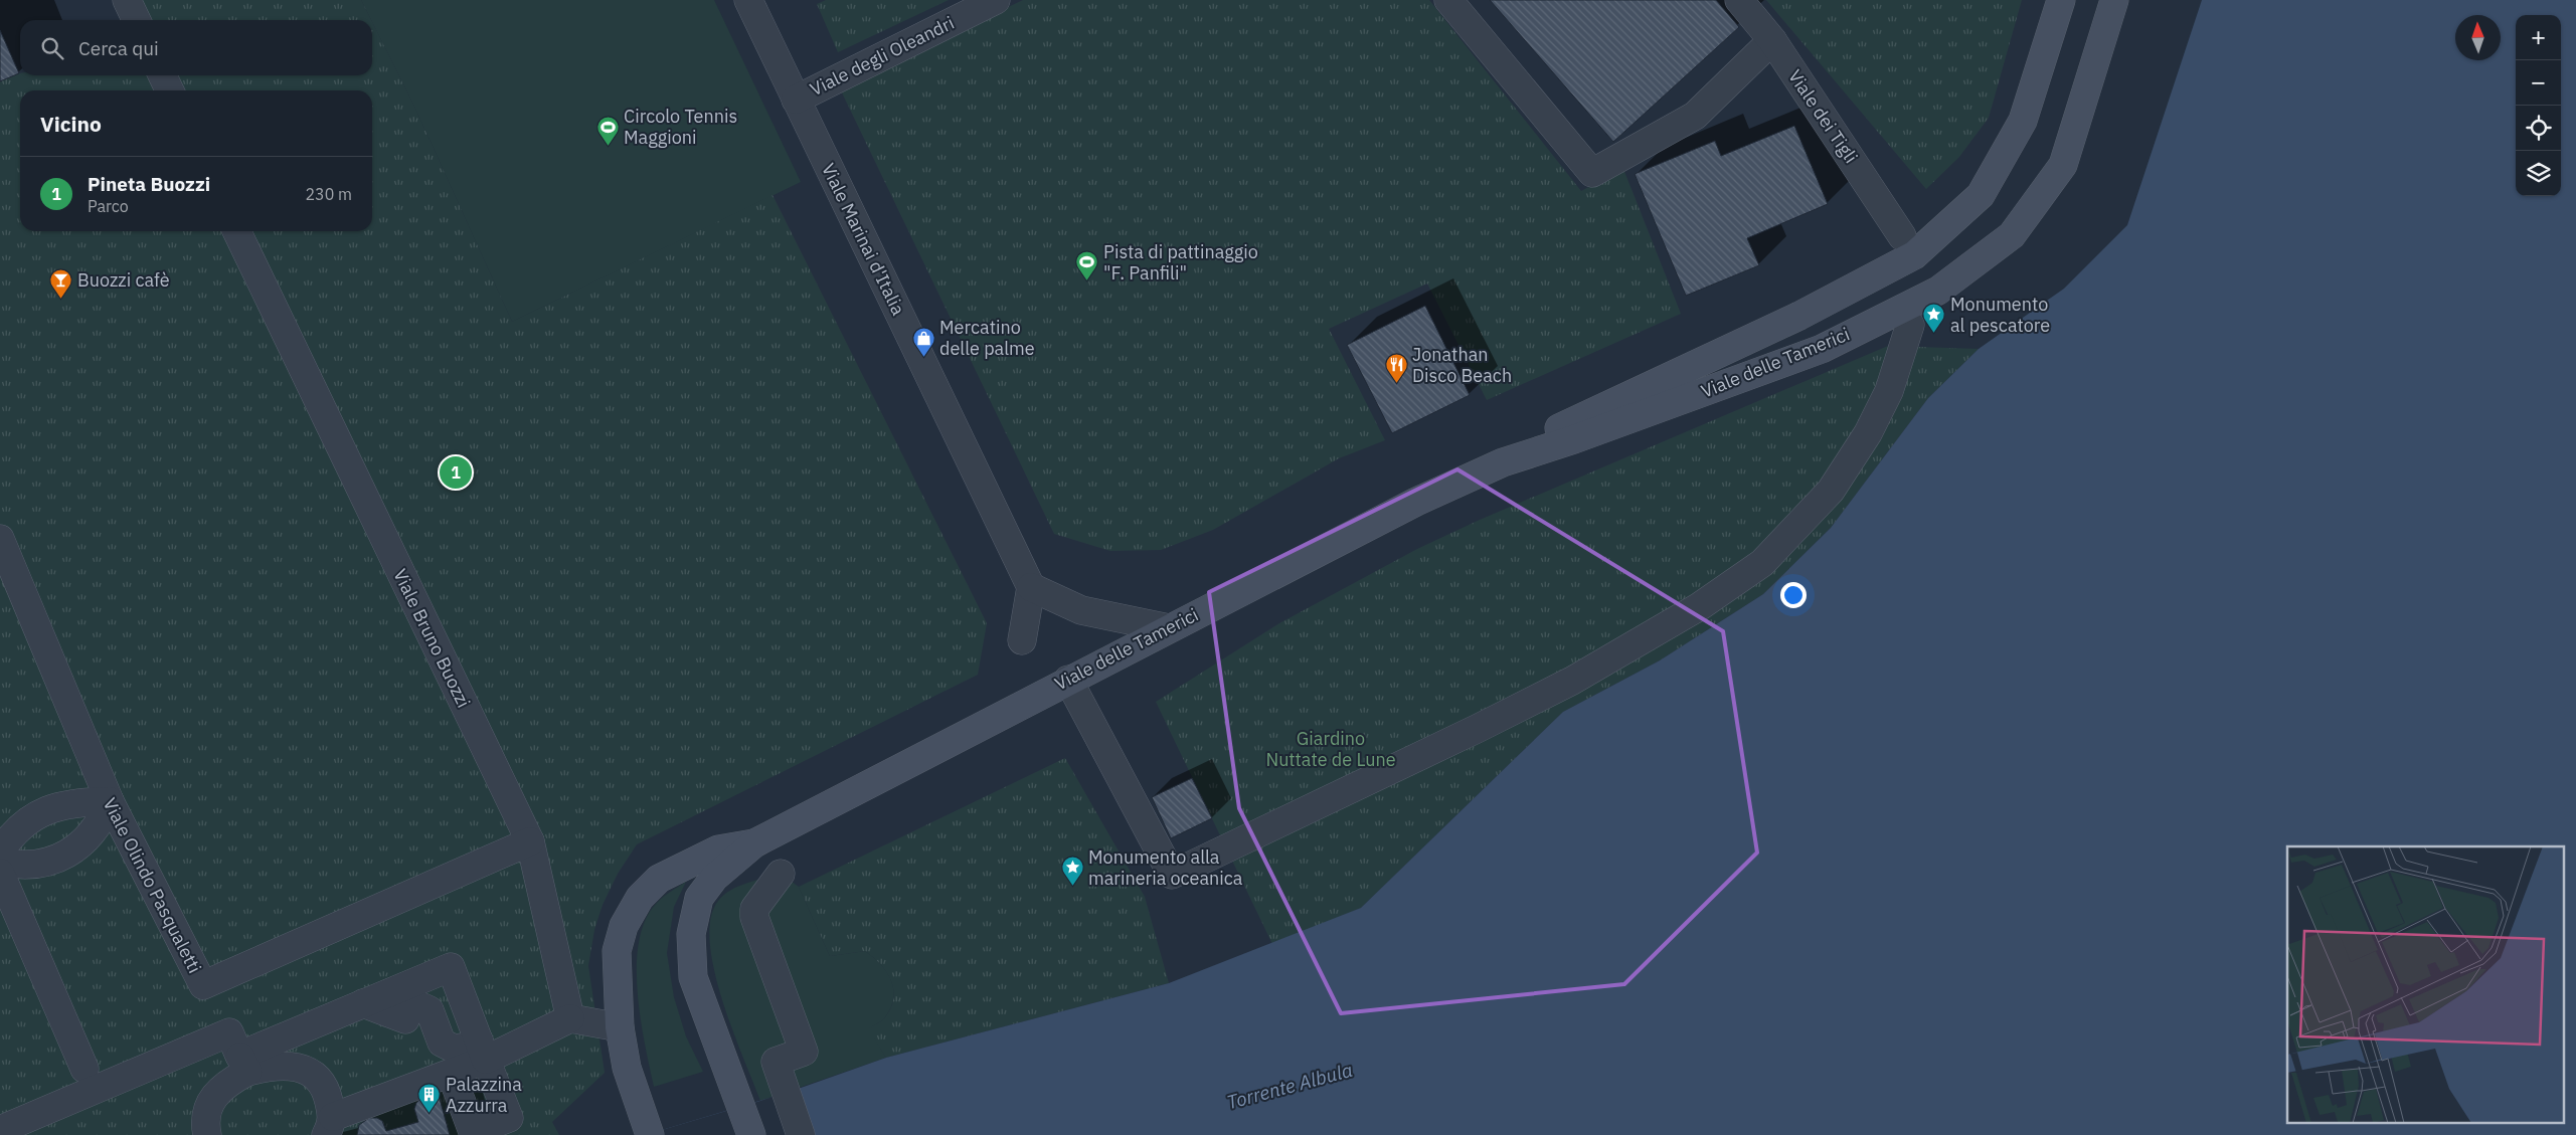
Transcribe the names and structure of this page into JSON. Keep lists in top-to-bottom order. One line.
{"streets":{"street":["Viale degli Oleandri","Viale dei Tigli","Viale Marinai d'Italia","Viale delle Tamerici","Viale Bruno Buozzi","Viale Olindo Pasqualetti"]},"crossings":[["Viale degli Oleandri","Viale Marinai d'Italia"],["Viale Bruno Buozzi","Viale Olindo Pasqualetti"]],"water":["Torrente Albula"],"parks":["Giardino Nuttate de Lune"],"places":{"sports":["Circolo Tennis Maggioni","Pista di pattinaggio \"F. Panfili\""],"bar":["Buozzi cafè"],"place":["Monumento al pescatore","Monumento alla marineria oceanica"],"shop":["Mercatino delle palme"],"restaurant":["Jonathan Disco Beach"],"building":["Palazzina Azzurra"]},"north":"top","page":{"map_buttons":["+","−"],"search":"Cerca qui","heading":"Vicino","list":[{"mark":"1","name":"Pineta Buozzi","note":"Parco","value":"230 m"}],"pins":"1"}}
